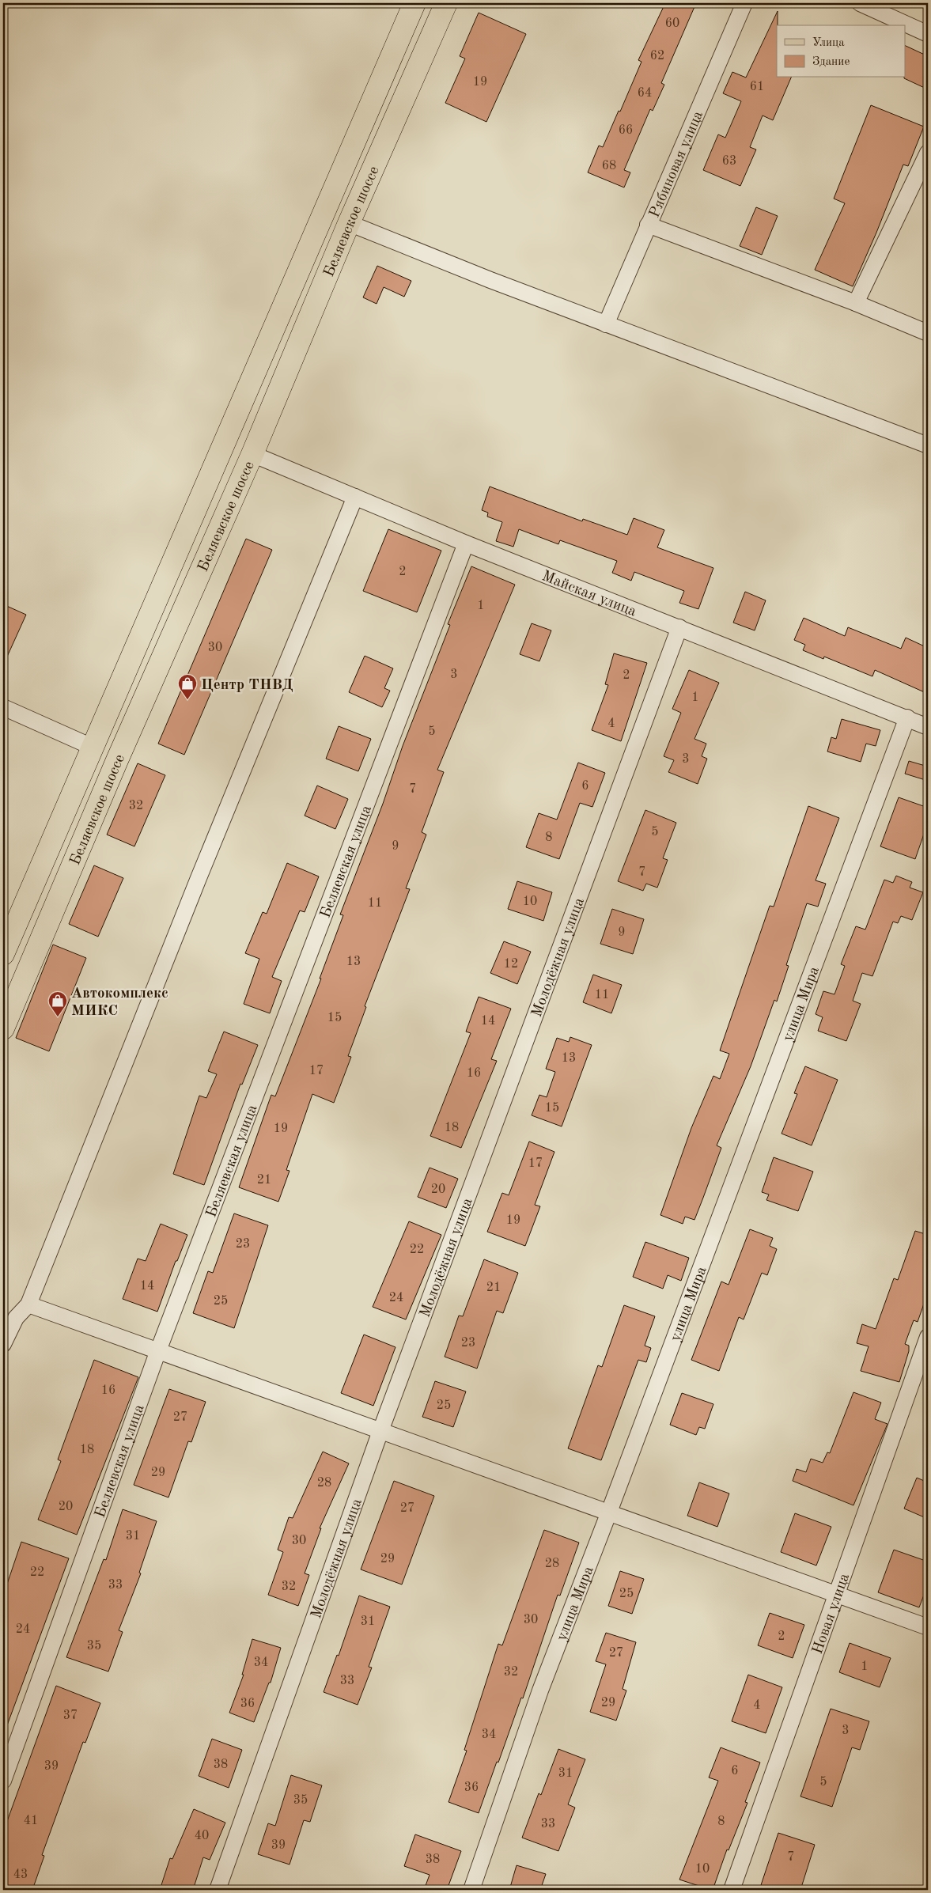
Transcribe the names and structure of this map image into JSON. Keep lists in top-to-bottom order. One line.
{"streets":{"main road":["Беляевское шоссе"],"street":["Рябиновая улица","Майская улица","Беляевская улица","Молодёжная улица","улица Мира","Новая улица"]},"crossings":[["Беляевское шоссе","Майская улица"],["Майская улица","Беляевская улица"],["Майская улица","Молодёжная улица"],["Майская улица","улица Мира"]],"places":{"shop":["Центр ТНВД","Автокомплекс МИКС"]},"house_numbers":["60","62","19","61","64","66","63","68","2","1","30","3","2","1","4","5","3","6","7","32","5","8","9","7","10","11","9","13","12","11","15","14","13","17","16","15","18","19","17","21","20","19","23","22","14","21","24","25","23","16","25","27","18","29","28","20","27","31","30","29","28","22","33","32","25","30","31","24","2","35","27","34","1","32","33","29","36","4","37","3","34","38","39","6","31","5","36","35","41","8","33","40","39","7","38","10","43"],"legend":["Улица","Здание"]}
